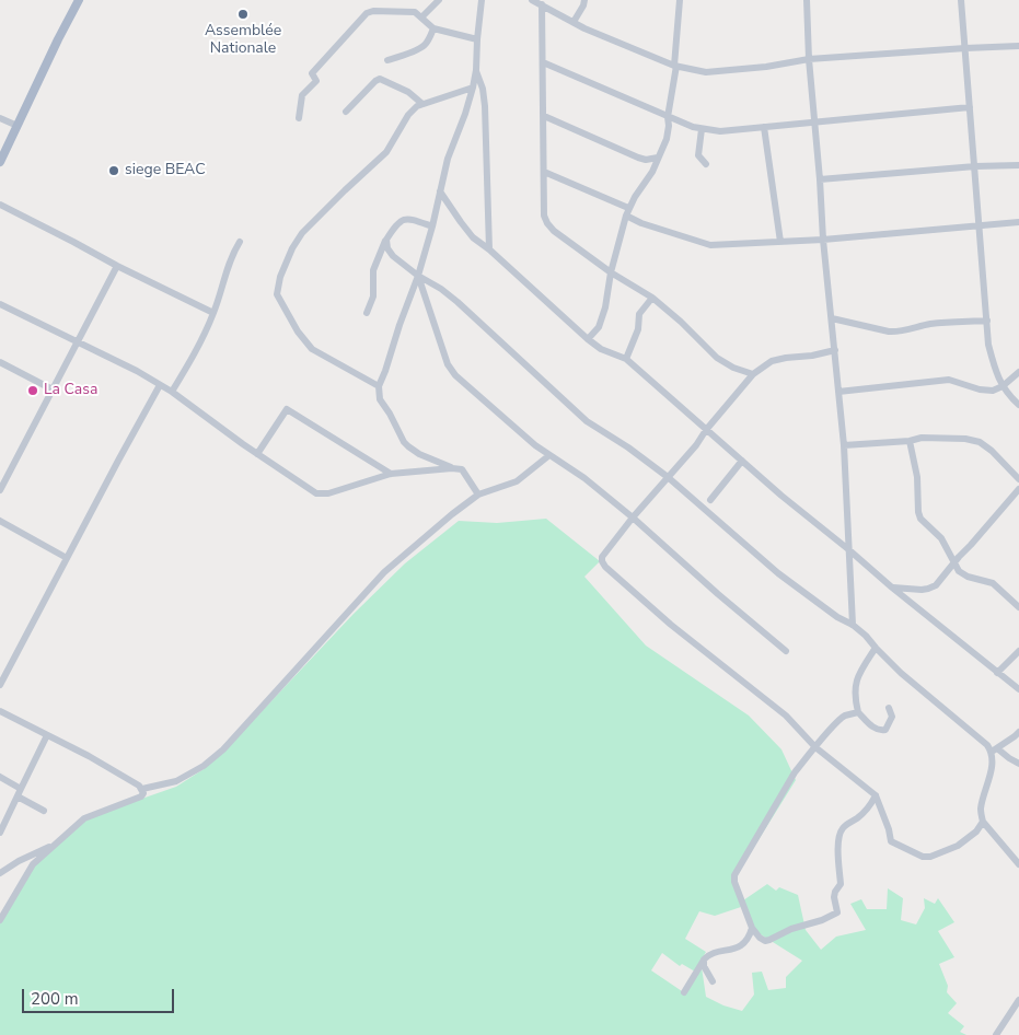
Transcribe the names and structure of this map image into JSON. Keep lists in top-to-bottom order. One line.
{"places":["Assemblée Nationale","siege BEAC","La Casa"],"scale_bar":"200 m"}
